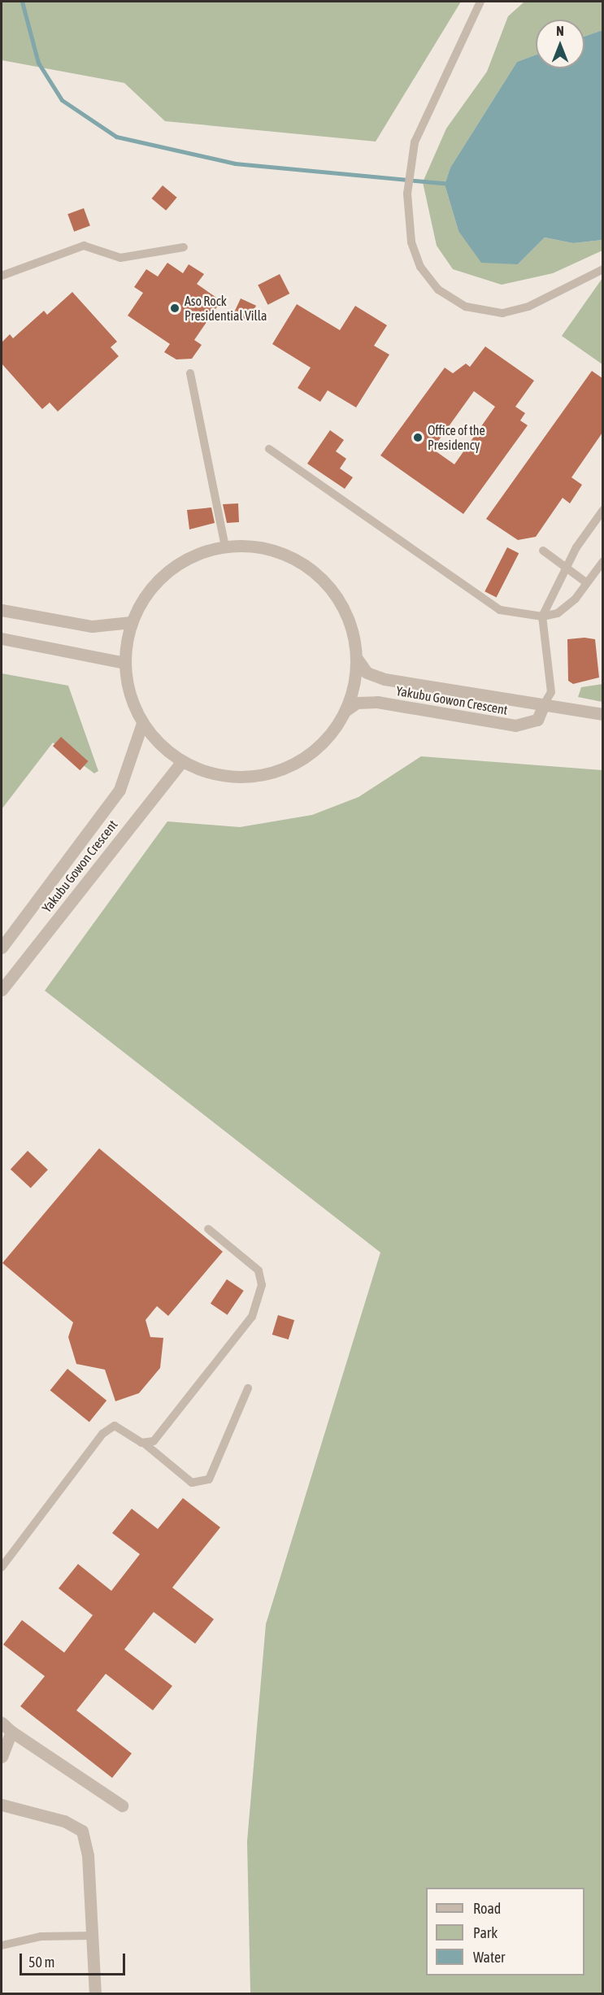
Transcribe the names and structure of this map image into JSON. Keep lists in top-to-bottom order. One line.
{"streets":{"street":["Yakubu Gowon Crescent"]},"places":["Aso Rock Presidential Villa","Office of the Presidency"],"legend":["Road","Park","Water"],"scale_bar":"50 m","north":"top"}
